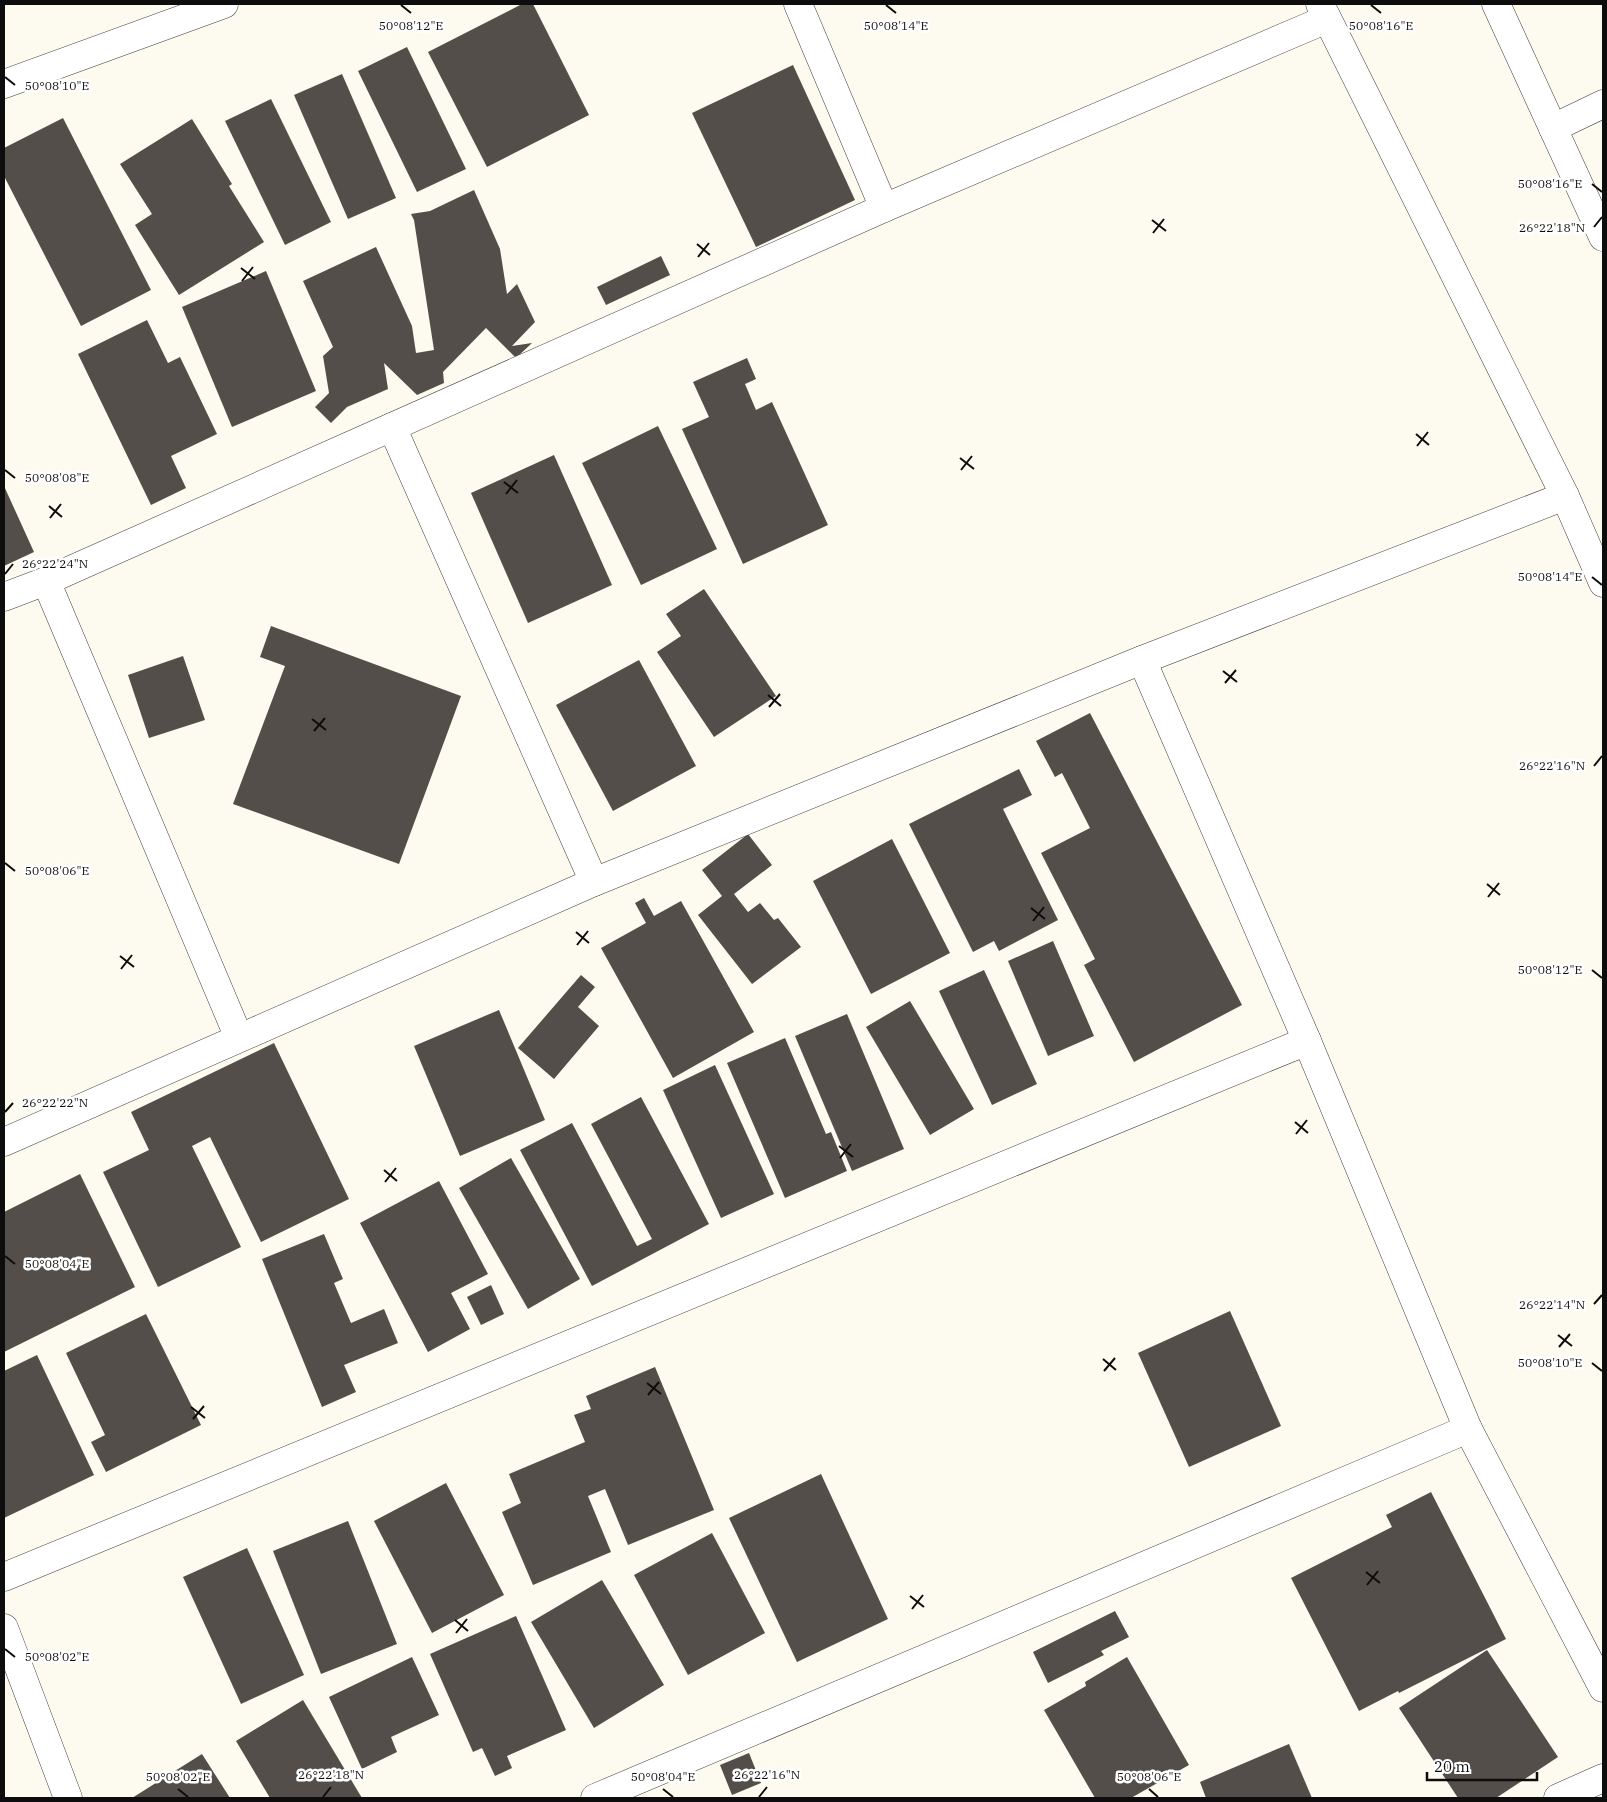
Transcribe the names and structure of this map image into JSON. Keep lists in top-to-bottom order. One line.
{"scale_bar":"20 m","coordinates":["50°08'12\"E","50°08'14\"E","50°08'16\"E","50°08'10\"E","26°22'18\"N","50°08'08\"E","26°22'24\"N","26°22'16\"N","50°08'06\"E","26°22'22\"N","50°08'04\"E","26°22'14\"N","50°08'02\"E"]}
